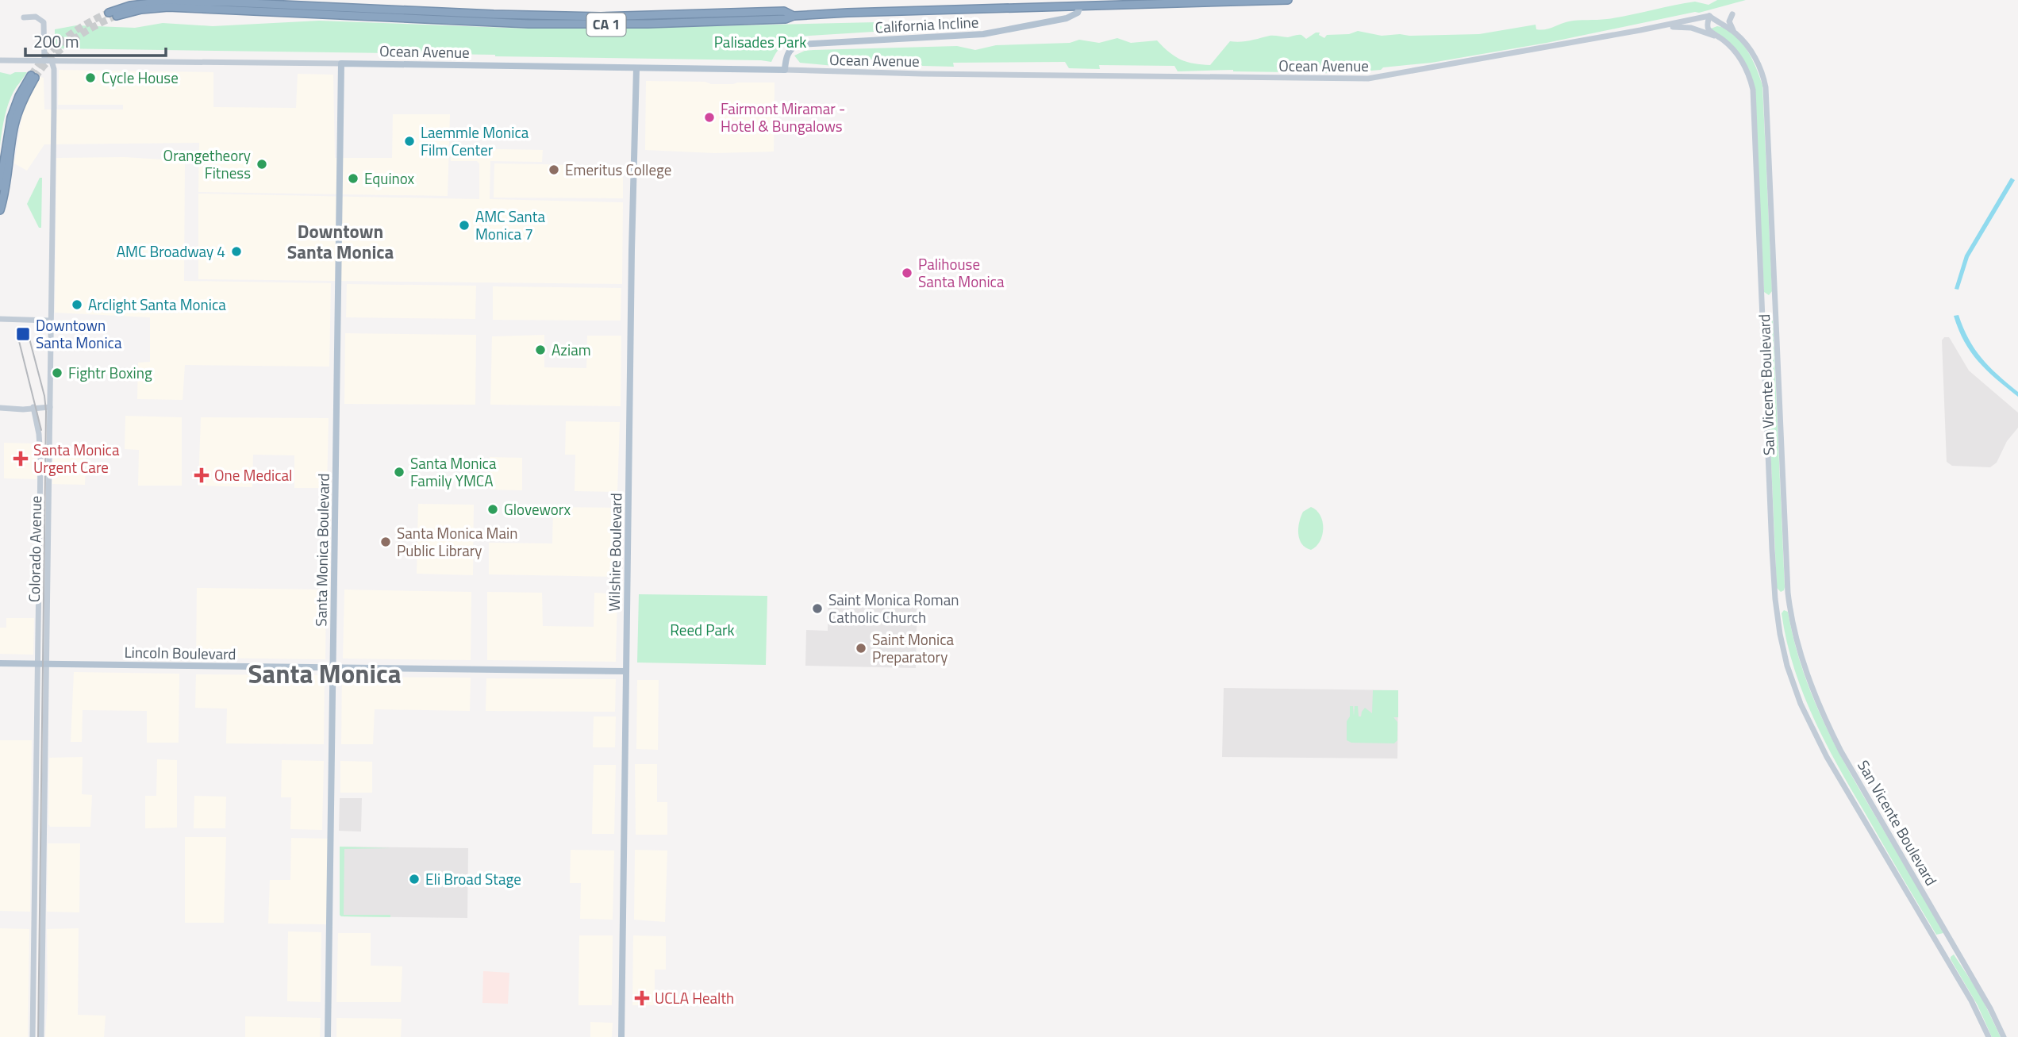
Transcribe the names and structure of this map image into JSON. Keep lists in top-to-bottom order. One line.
{"streets":{"highway":["CA 1"],"main road":["California Incline","Ocean Avenue","San Vicente Boulevard","Colorado Avenue","Santa Monica Boulevard","Wilshire Boulevard","Lincoln Boulevard"]},"crossings":[["CA 1","California Incline"],["California Incline","Ocean Avenue"],["Ocean Avenue","San Vicente Boulevard"],["Ocean Avenue","Colorado Avenue"],["Ocean Avenue","Santa Monica Boulevard"],["Ocean Avenue","Wilshire Boulevard"],["Colorado Avenue","Lincoln Boulevard"],["Santa Monica Boulevard","Lincoln Boulevard"],["Wilshire Boulevard","Lincoln Boulevard"]],"districts":["Downtown Santa Monica","Santa Monica"],"parks":["Palisades Park","Reed Park"],"places":{"other":["Cycle House","Fairmont Miramar - Hotel & Bungalows","Laemmle Monica Film Center","Orangetheory Fitness","Emeritus College","Equinox","AMC Santa Monica 7","AMC Broadway 4","Palihouse Santa Monica","Arclight Santa Monica","Aziam","Fightr Boxing","Santa Monica Family YMCA","Gloveworx","Santa Monica Main Public Library","Saint Monica Roman Catholic Church","Saint Monica Preparatory","Eli Broad Stage"],"transit":["Downtown Santa Monica"],"health":["Santa Monica Urgent Care","One Medical","UCLA Health"]},"scale_bar":"200 m"}
